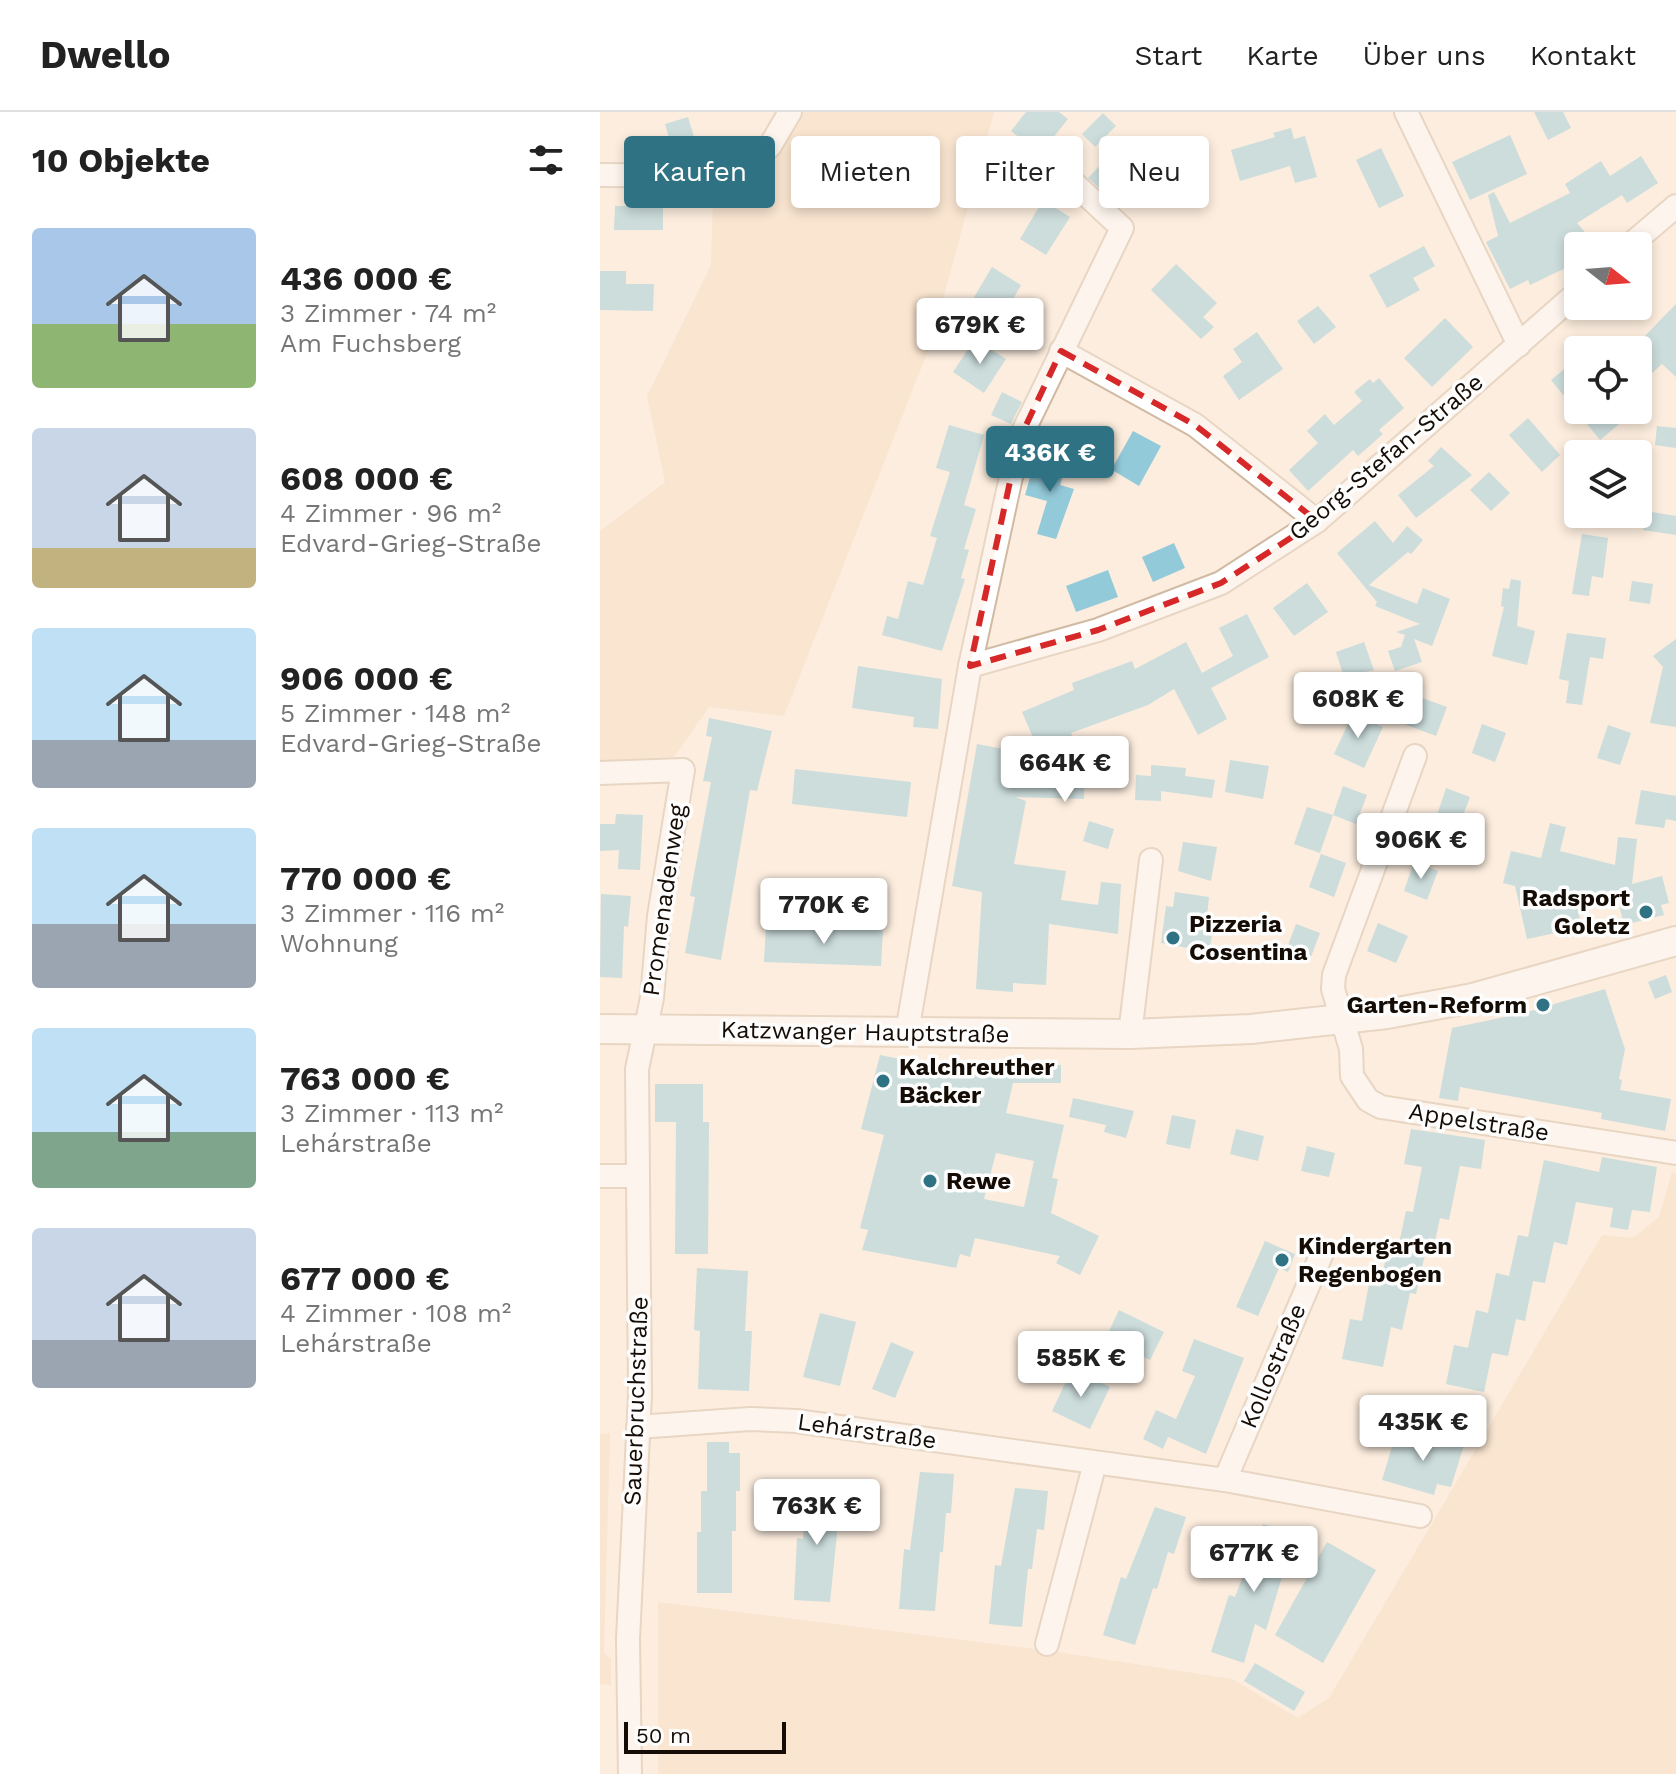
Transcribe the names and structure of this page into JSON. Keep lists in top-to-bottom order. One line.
{"streets":{"main road":["Katzwanger Hauptstraße"],"street":["Georg-Stefan-Straße","Promenadenweg","Appelstraße","Kollostraße","Sauerbruchstraße","Lehárstraße"]},"crossings":[["Promenadenweg","Katzwanger Hauptstraße"],["Promenadenweg","Sauerbruchstraße"],["Katzwanger Hauptstraße","Appelstraße"],["Katzwanger Hauptstraße","Sauerbruchstraße"],["Kollostraße","Lehárstraße"],["Sauerbruchstraße","Lehárstraße"]],"places":["Radsport Goletz","Pizzeria Cosentina","Garten-Reform","Kalchreuther Bäcker","Rewe","Kindergarten Regenbogen"],"scale_bar":"50 m","north":"right","page":{"header":"Dwello","nav":["Start","Karte","Über uns","Kontakt"],"heading":"10 Objekte","chip":["Kaufen","Mieten","Filter","Neu"],"list":[{"name":"436 000 €","note":"3 Zimmer · 74 m² · Am Fuchsberg"},{"name":"608 000 €","note":"4 Zimmer · 96 m² · Edvard-Grieg-Straße"},{"name":"906 000 €","note":"5 Zimmer · 148 m² · Edvard-Grieg-Straße"},{"name":"770 000 €","note":"3 Zimmer · 116 m² · Wohnung"},{"name":"763 000 €","note":"3 Zimmer · 113 m² · Lehárstraße"},{"name":"677 000 €","note":"4 Zimmer · 108 m² · Lehárstraße"}],"price":["679K €","436K €","608K €","664K €","906K €","770K €","585K €","435K €","763K €","677K €"],"scale":"50 m"}}
